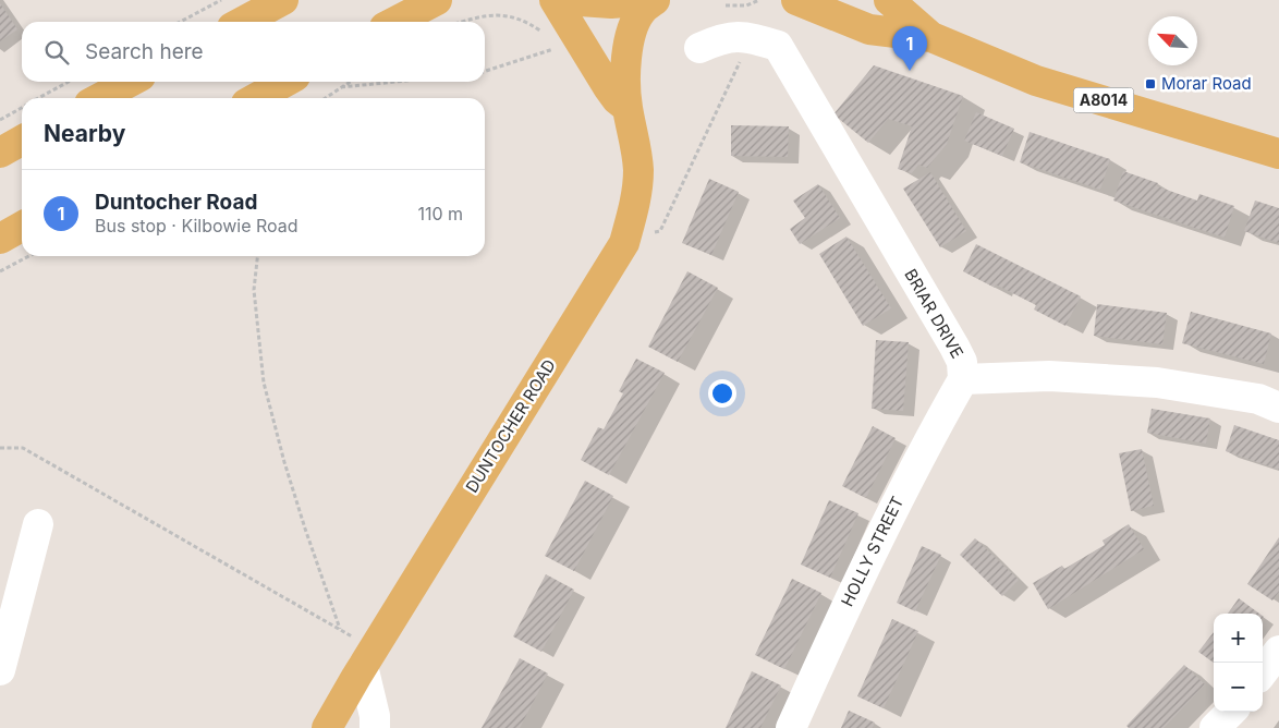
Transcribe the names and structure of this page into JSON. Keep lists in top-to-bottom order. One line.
{"streets":{"main road":["A8014","DUNTOCHER ROAD"],"street":["BRIAR DRIVE","HOLLY STREET"]},"crossings":[["BRIAR DRIVE","HOLLY STREET"]],"places":{"transit":["Morar Road"]},"north":"top left","page":{"search":"Search here","pins":"1","heading":"Nearby","list":[{"mark":"1","name":"Duntocher Road","note":"Bus stop · Kilbowie Road","value":"110 m"}],"map_buttons":["+","−"]}}
